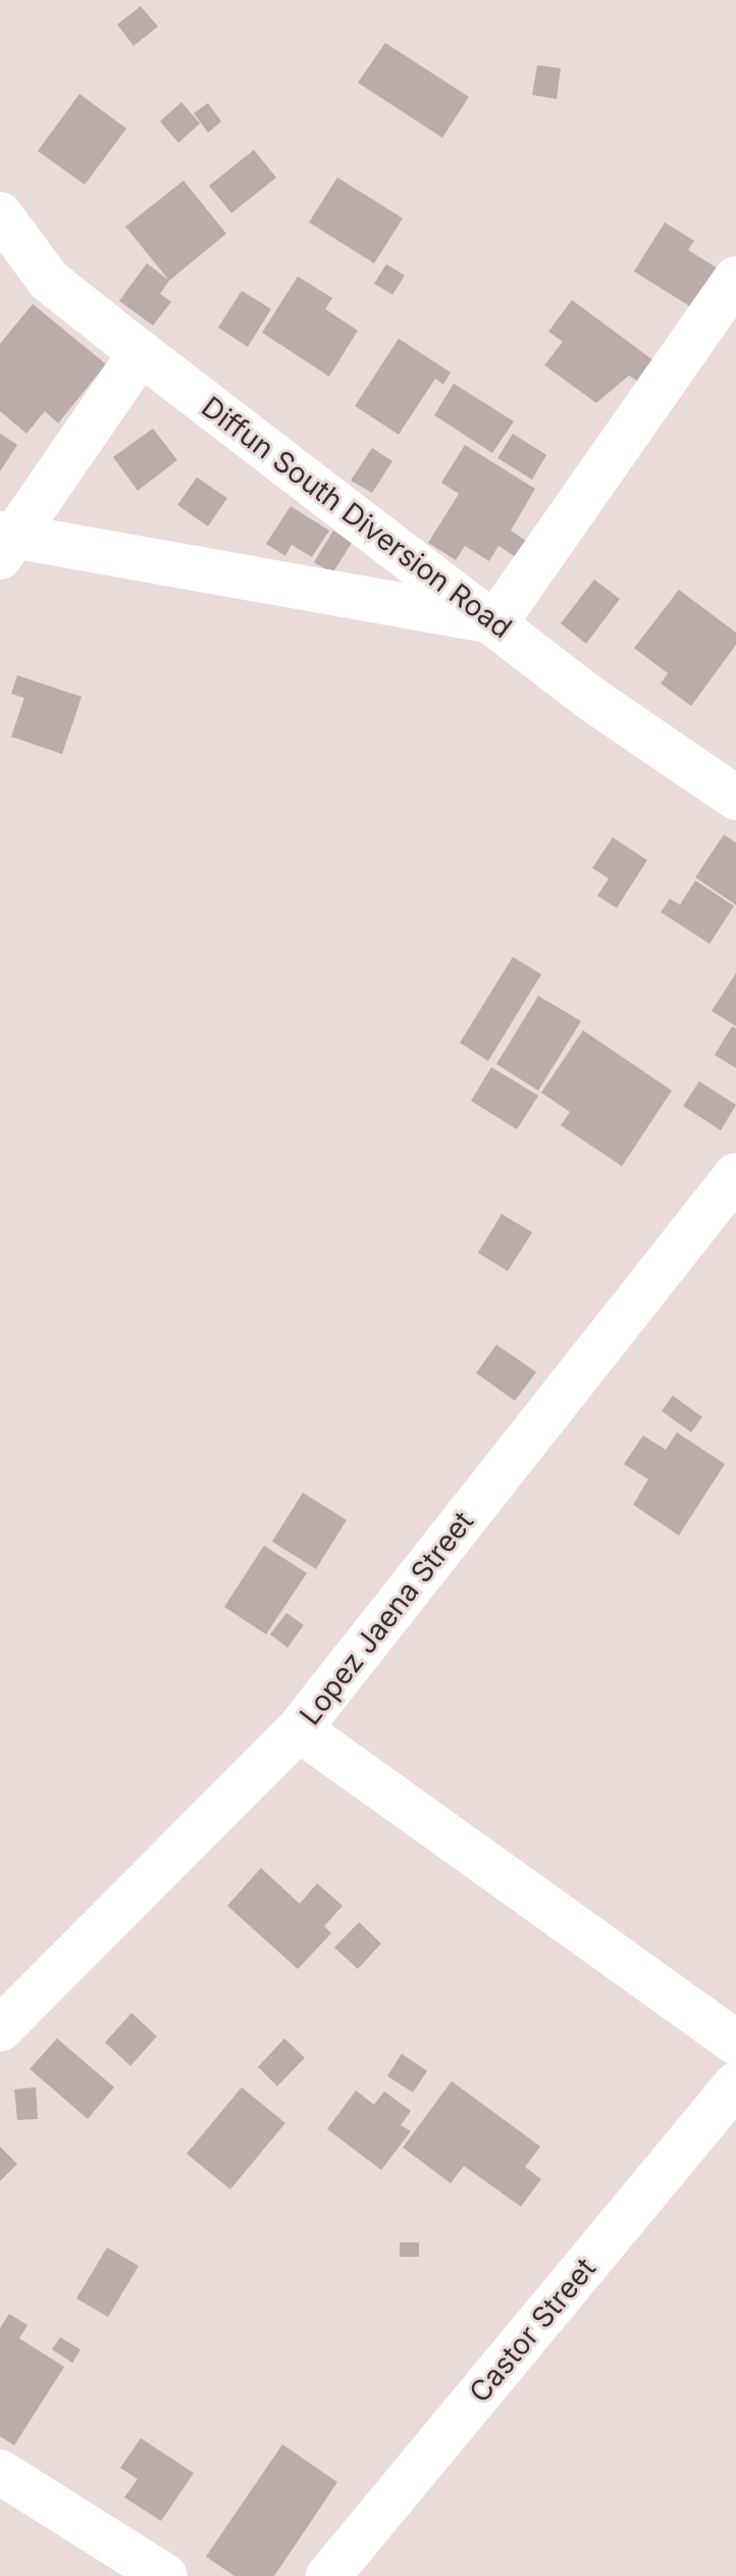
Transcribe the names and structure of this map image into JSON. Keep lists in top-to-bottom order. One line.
{"streets":{"street":["Diffun South Diversion Road","Lopez Jaena Street","Castor Street"]}}
